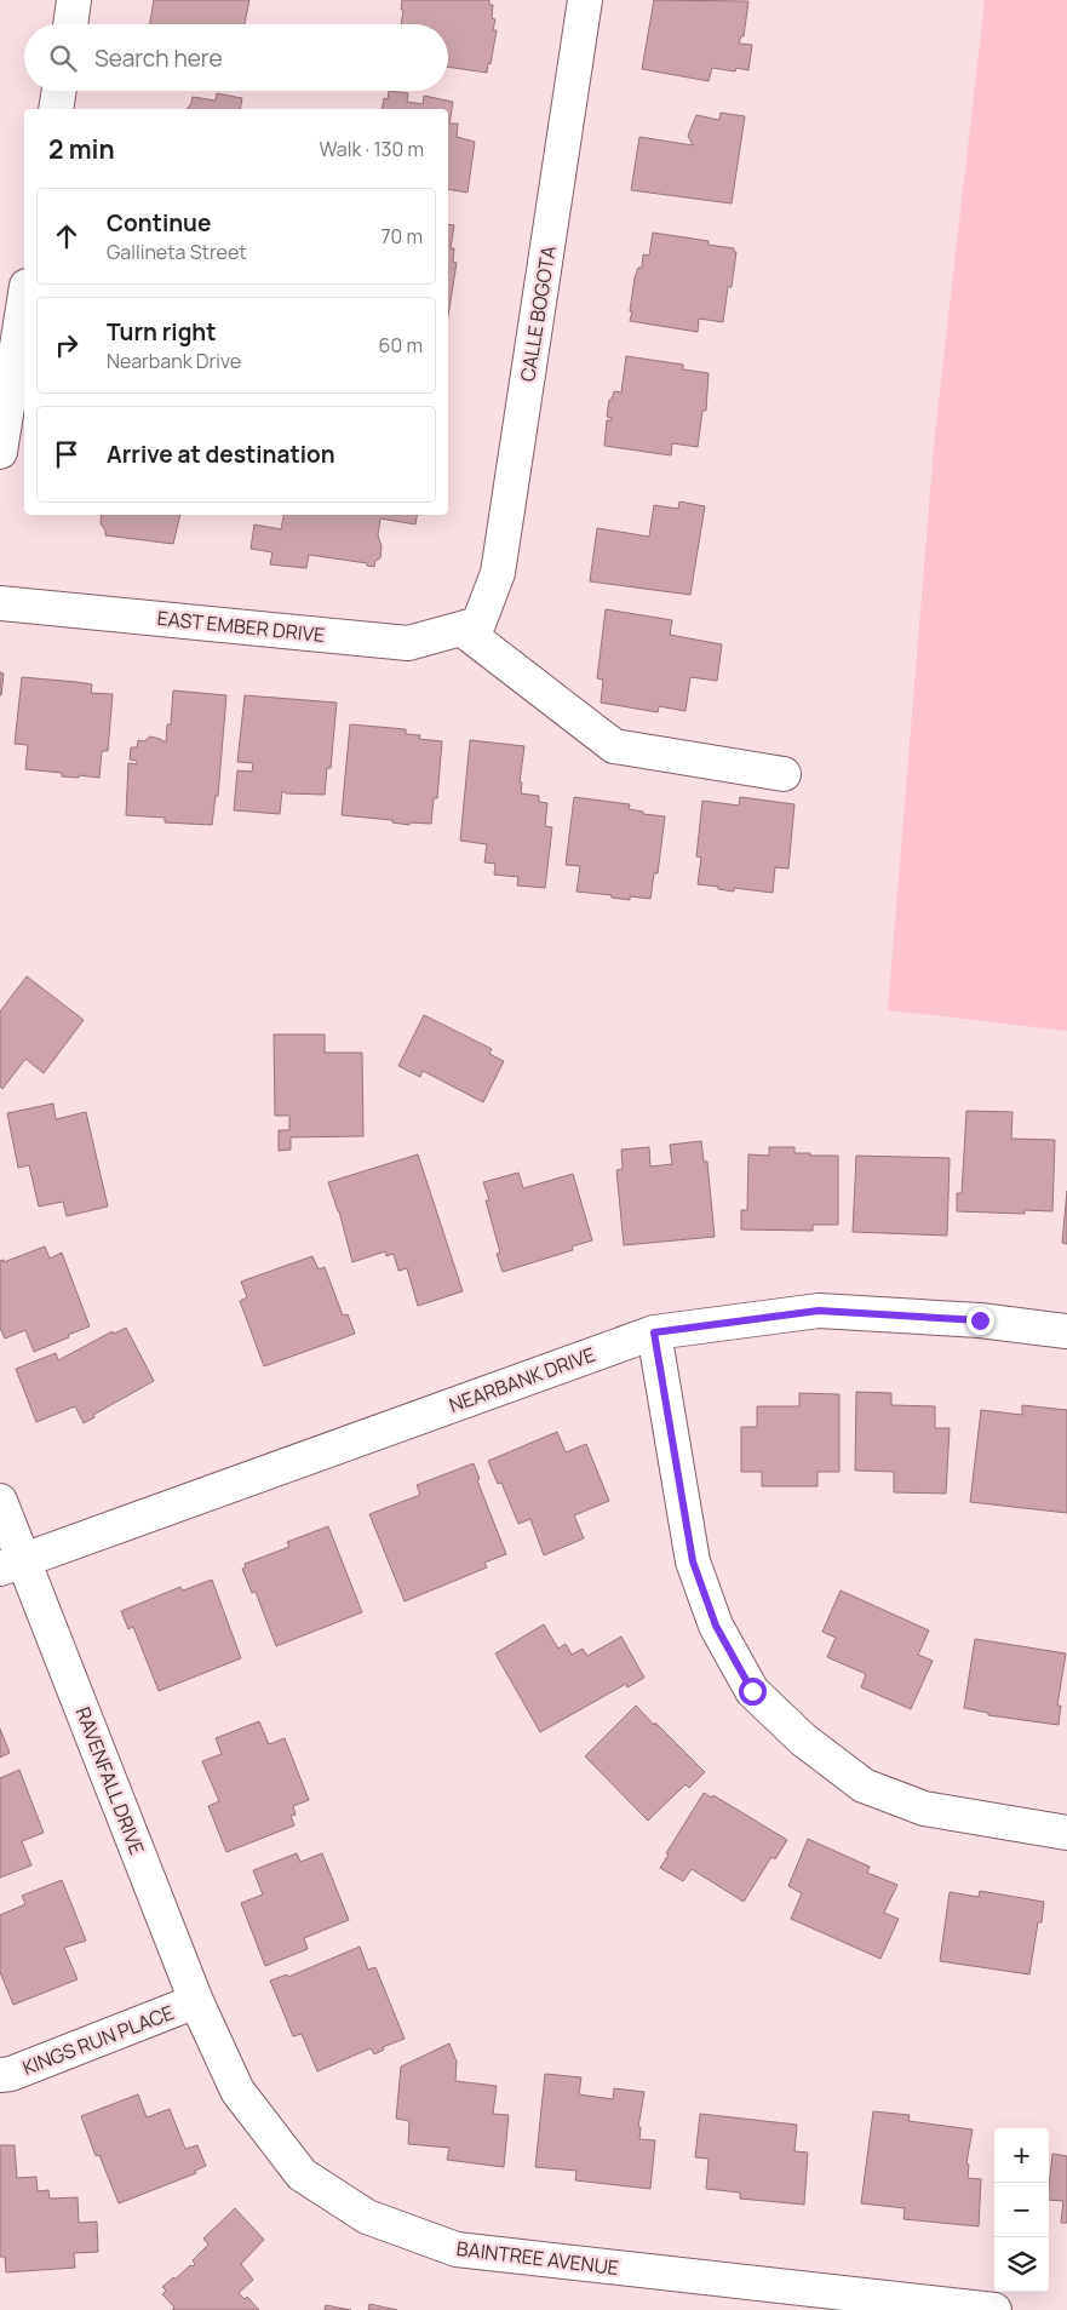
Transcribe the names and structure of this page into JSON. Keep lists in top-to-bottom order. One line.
{"streets":{"street":["CALLE BOGOTA","EAST EMBER DRIVE","NEARBANK DRIVE","RAVENFALL DRIVE","KINGS RUN PLACE","BAINTREE AVENUE"]},"crossings":[["CALLE BOGOTA","EAST EMBER DRIVE"],["NEARBANK DRIVE","RAVENFALL DRIVE"],["RAVENFALL DRIVE","KINGS RUN PLACE"],["RAVENFALL DRIVE","BAINTREE AVENUE"],["KINGS RUN PLACE","BAINTREE AVENUE"]],"page":{"search":"Search here","heading":["2 min","Walk · 130 m"],"list":[["Continue","Gallineta Street","70 m"],["Turn right","Nearbank Drive","60 m"],"Arrive at destination"],"map_buttons":["+","−"]}}
